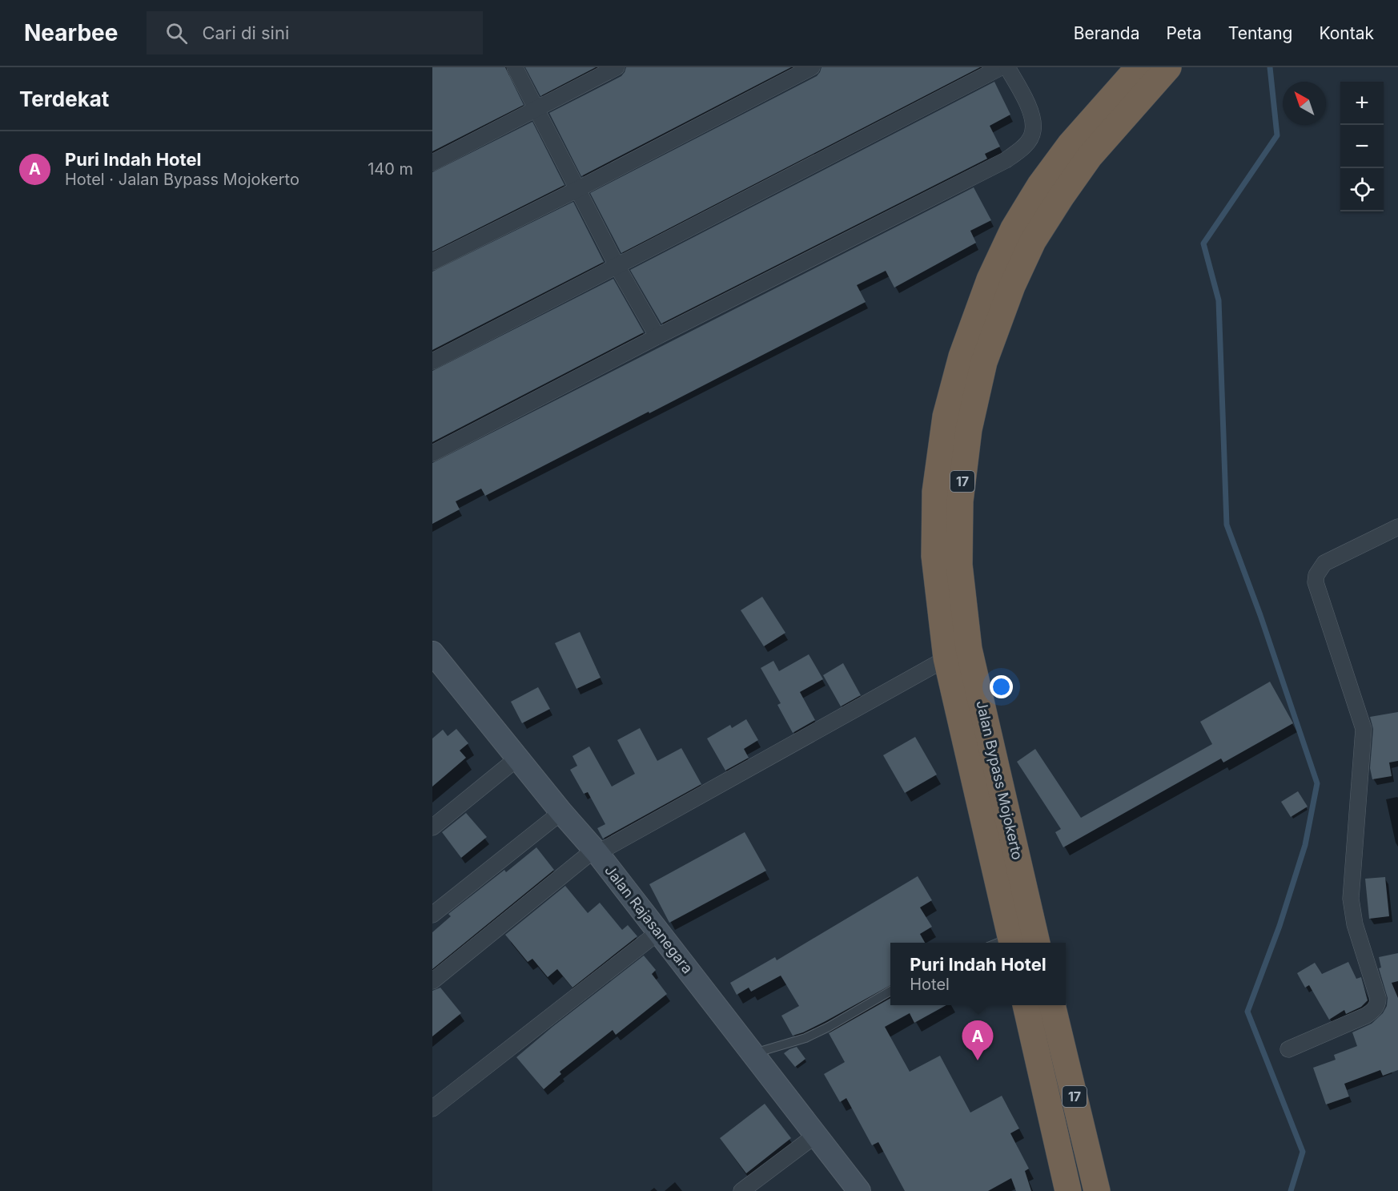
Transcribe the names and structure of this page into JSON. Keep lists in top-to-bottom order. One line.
{"streets":{"highway":["17","Jalan Bypass Mojokerto"],"street":["Jalan Rajasanegara"]},"north":"top left","page":{"header":"Nearbee","search":"Cari di sini","nav":["Beranda","Peta","Tentang","Kontak"],"heading":"Terdekat","map_buttons":["+","−"],"list":[{"mark":"A","name":"Puri Indah Hotel","note":"Hotel · Jalan Bypass Mojokerto","value":"140 m"}],"popup":["Puri Indah Hotel","Hotel"],"pins":"A"}}
